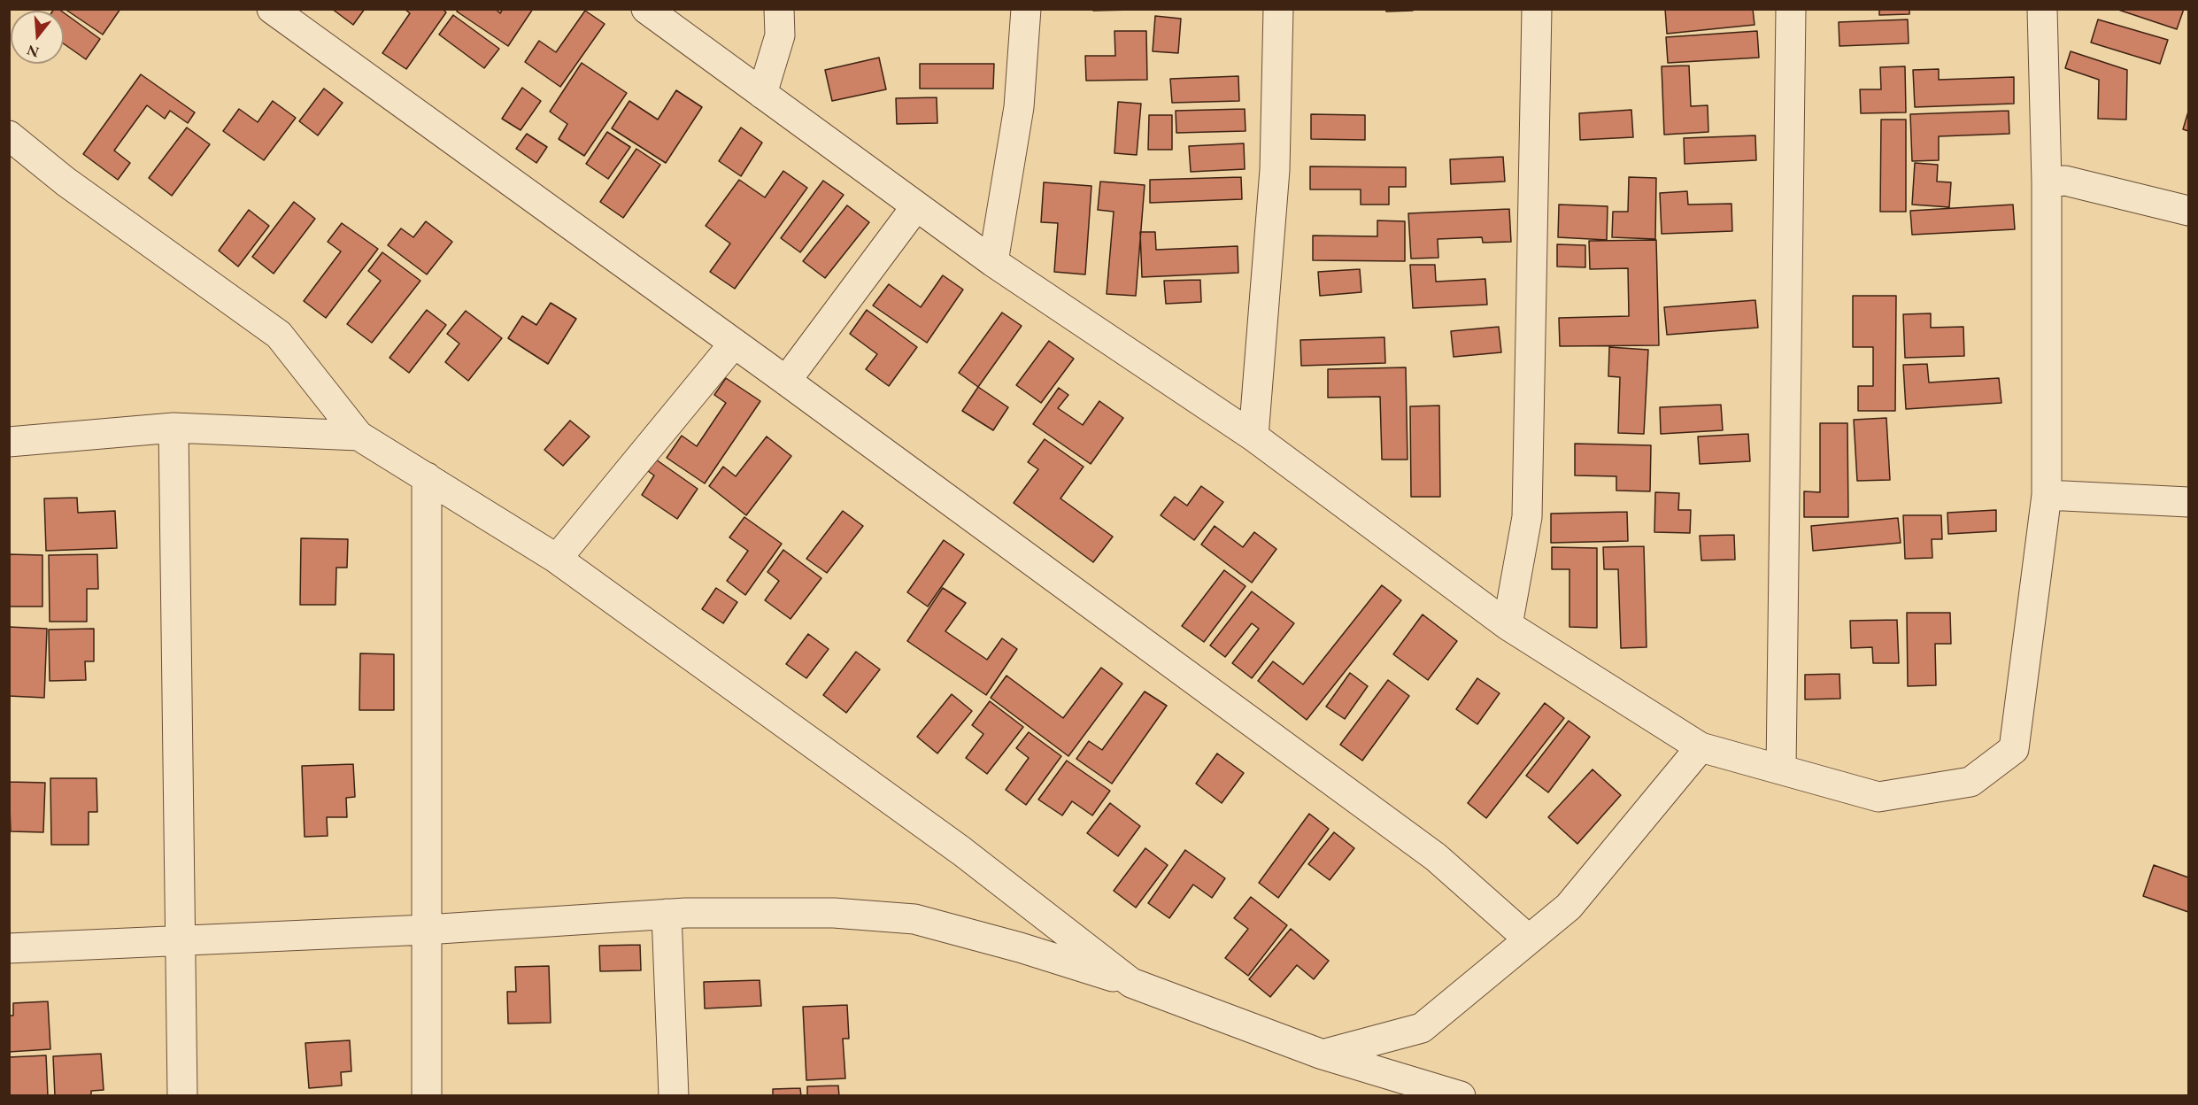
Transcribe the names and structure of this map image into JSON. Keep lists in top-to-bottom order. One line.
{"north":"bottom"}
